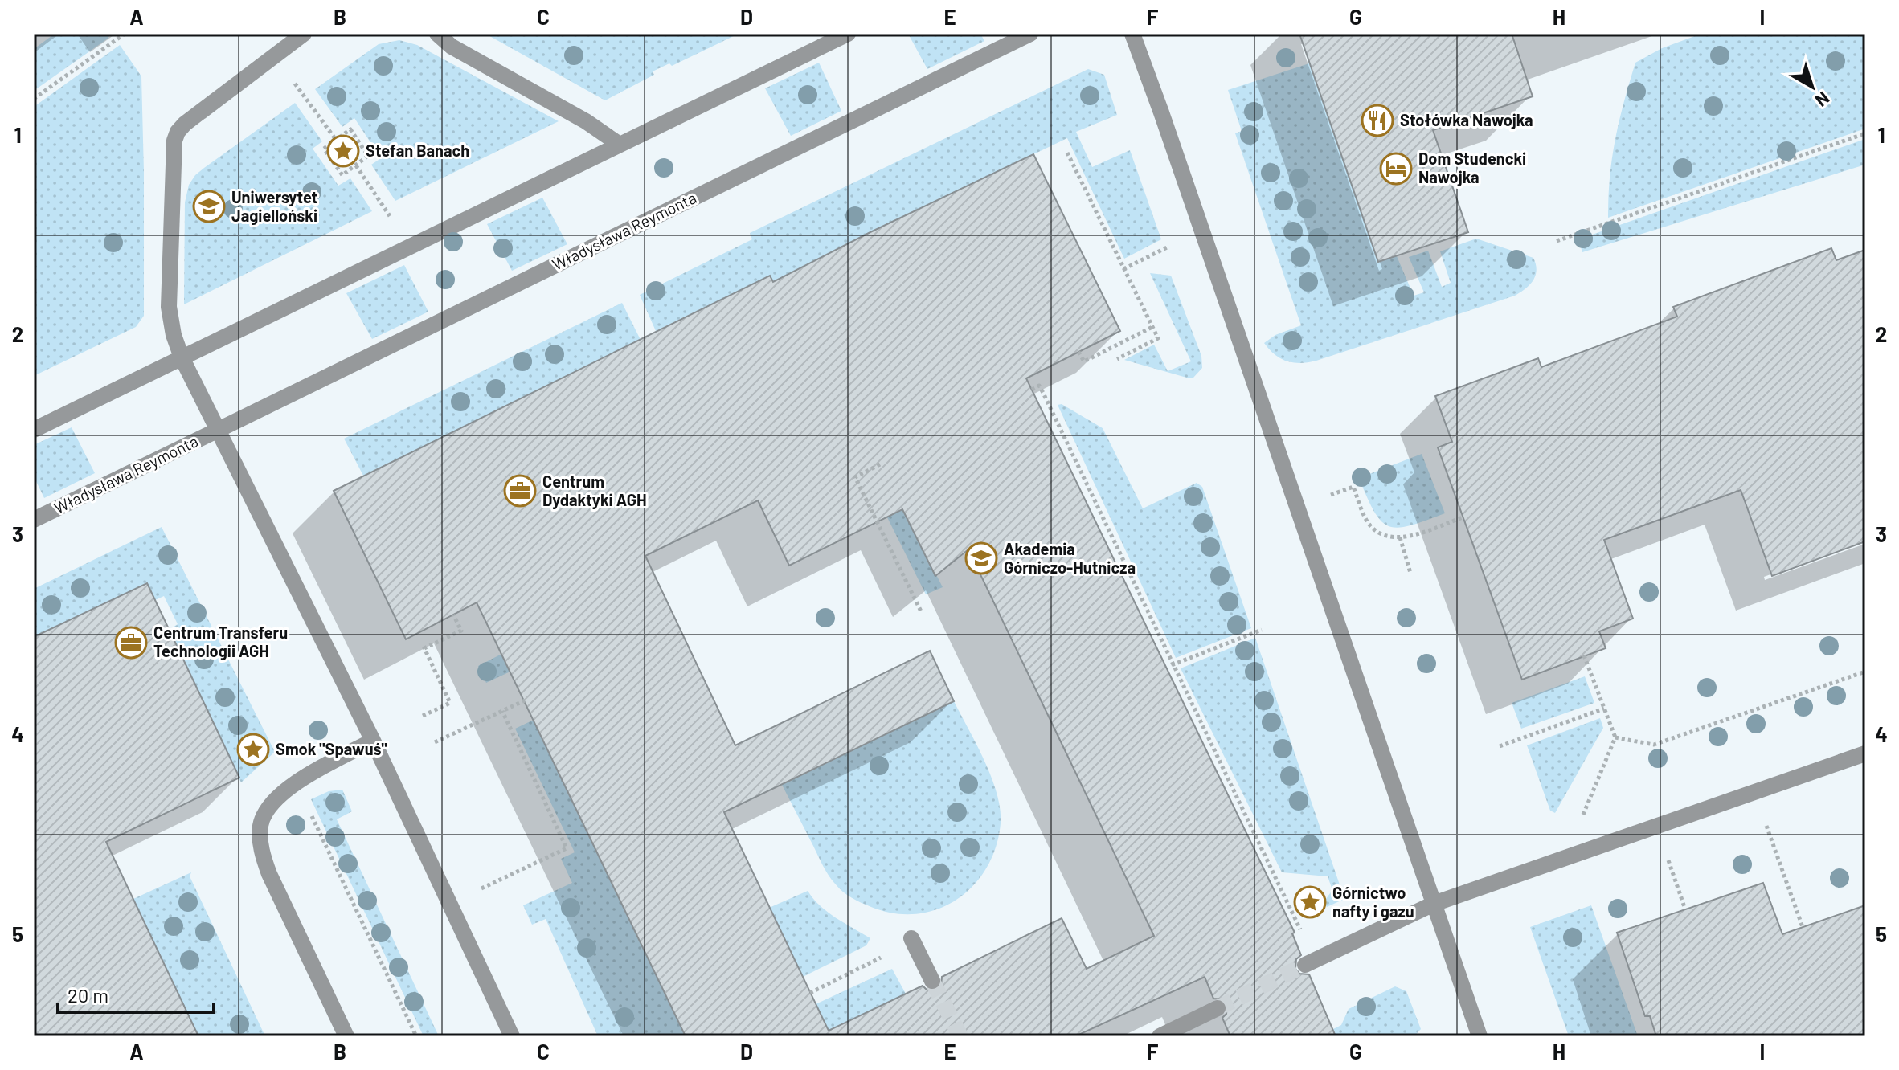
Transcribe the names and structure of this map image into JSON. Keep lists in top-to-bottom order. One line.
{"streets":{"street":["Władysława Reymonta"]},"places":{"restaurant":["Stołówka Nawojka"],"place":["Stefan Banach","Smok \"Spawuś\"","Górnictwo nafty i gazu"],"hotel":["Dom Studencki Nawojka"],"school or university":["Uniwersytet Jagielloński","Akademia Górniczo-Hutnicza"],"office":["Centrum Dydaktyki AGH","Centrum Transferu Technologii AGH"]},"scale_bar":"20 m","north":"bottom right","grid":{"columns":["A","B","C","D","E","F","G","H","I"],"rows":["1","2","3","4","5"]}}
